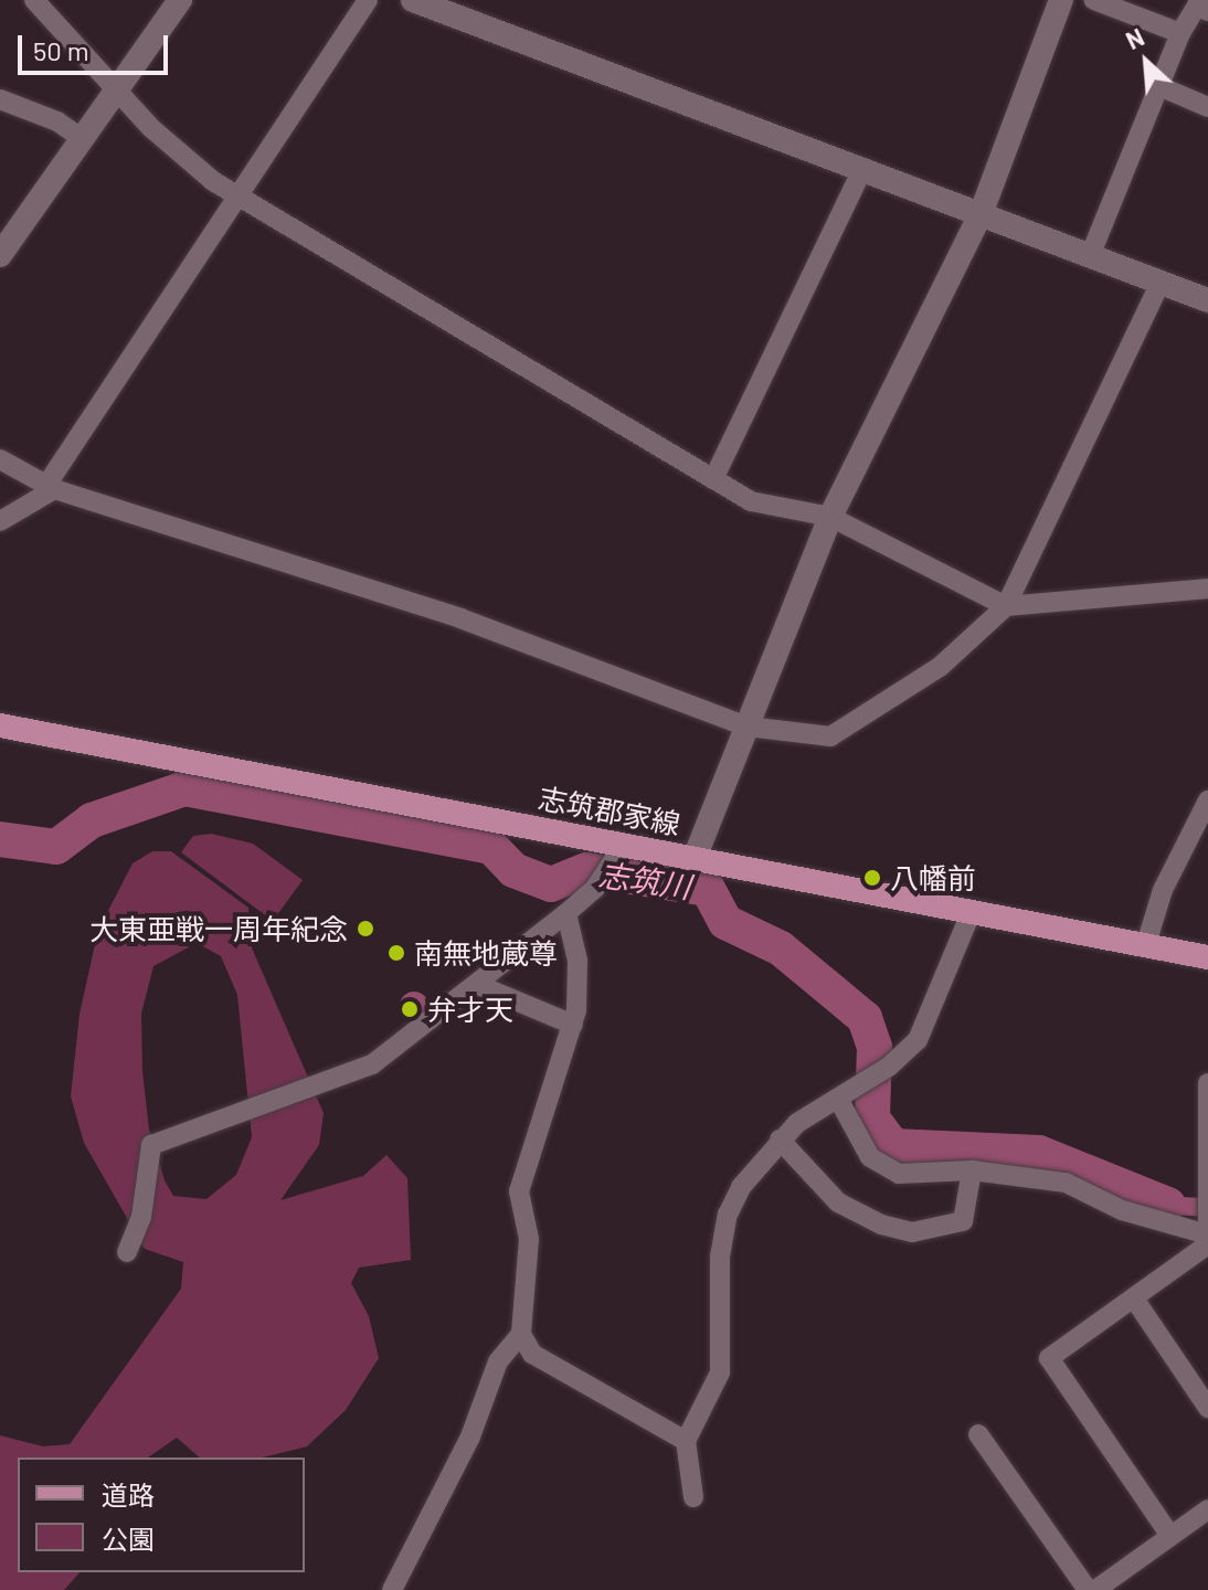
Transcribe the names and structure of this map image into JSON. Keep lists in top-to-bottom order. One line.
{"streets":{"main road":["志筑郡家線"]},"water":["志筑川"],"places":["八幡前","大東亜戦一周年紀念","南無地蔵尊","弁才天"],"legend":["道路","公園"],"scale_bar":"50 m","north":"top left"}
